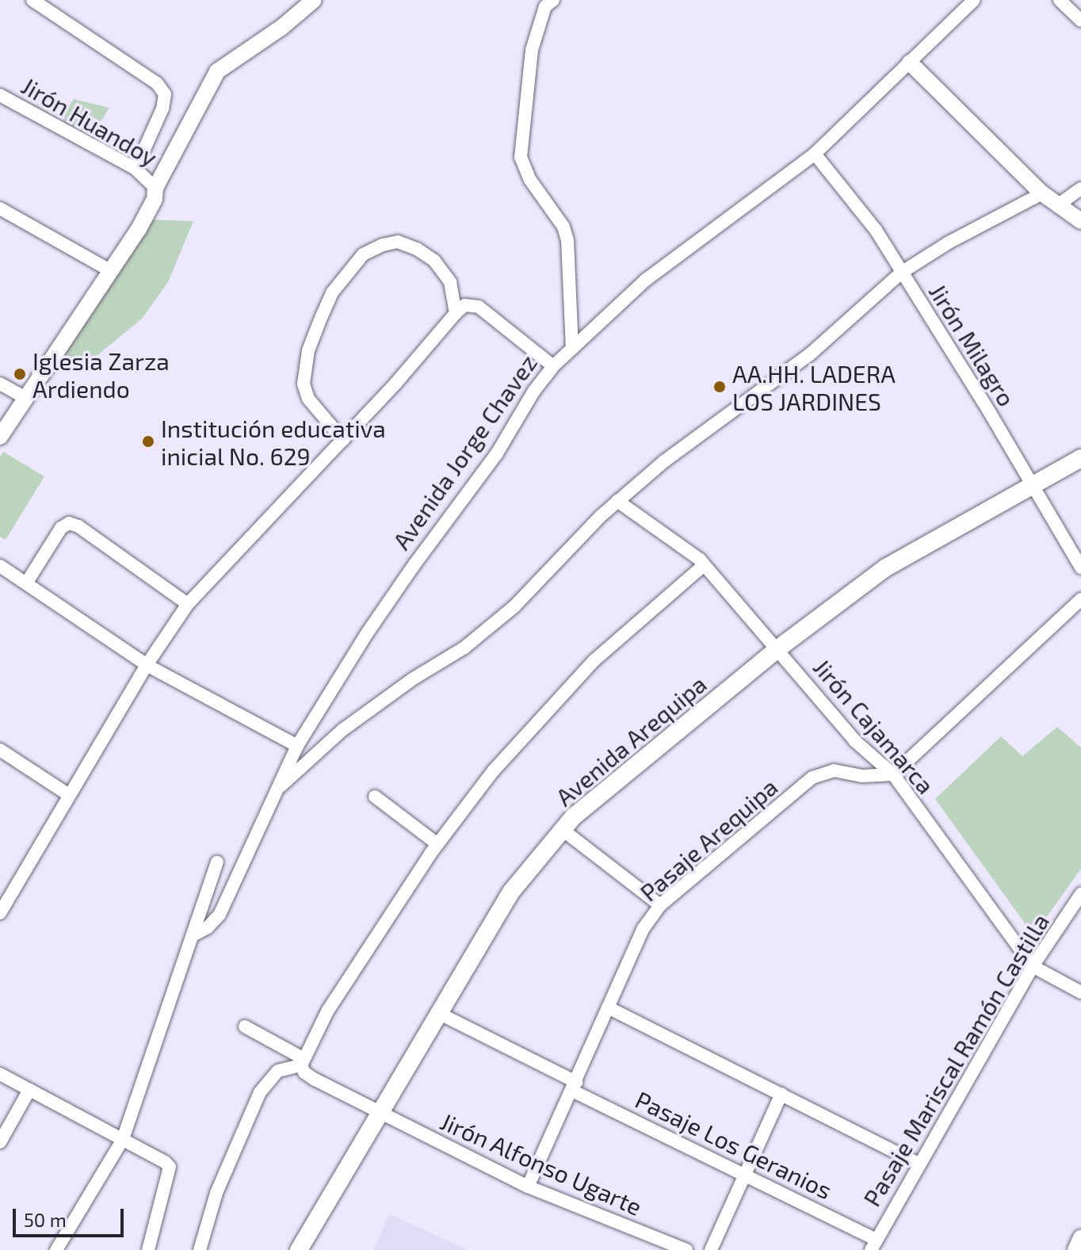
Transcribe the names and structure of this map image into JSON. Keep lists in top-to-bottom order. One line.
{"streets":{"main road":["Avenida Arequipa"],"street":["Jirón Huandoy","Jirón Milagro","Avenida Jorge Chavez","Jirón Cajamarca","Pasaje Arequipa","Pasaje Mariscal Ramón Castilla","Pasaje Los Geranios","Jirón Alfonso Ugarte"]},"crossings":[["Jirón Milagro","Avenida Jorge Chavez"],["Jirón Milagro","Avenida Arequipa"],["Jirón Cajamarca","Avenida Arequipa"],["Jirón Cajamarca","Pasaje Arequipa"],["Jirón Cajamarca","Pasaje Mariscal Ramón Castilla"],["Avenida Arequipa","Pasaje Los Geranios"],["Avenida Arequipa","Jirón Alfonso Ugarte"],["Pasaje Arequipa","Pasaje Los Geranios"],["Pasaje Arequipa","Jirón Alfonso Ugarte"],["Pasaje Mariscal Ramón Castilla","Pasaje Los Geranios"]],"places":["Iglesia Zarza Ardiendo","AA.HH. LADERA LOS JARDINES","Institución educativa inicial No. 629"],"scale_bar":"50 m"}
